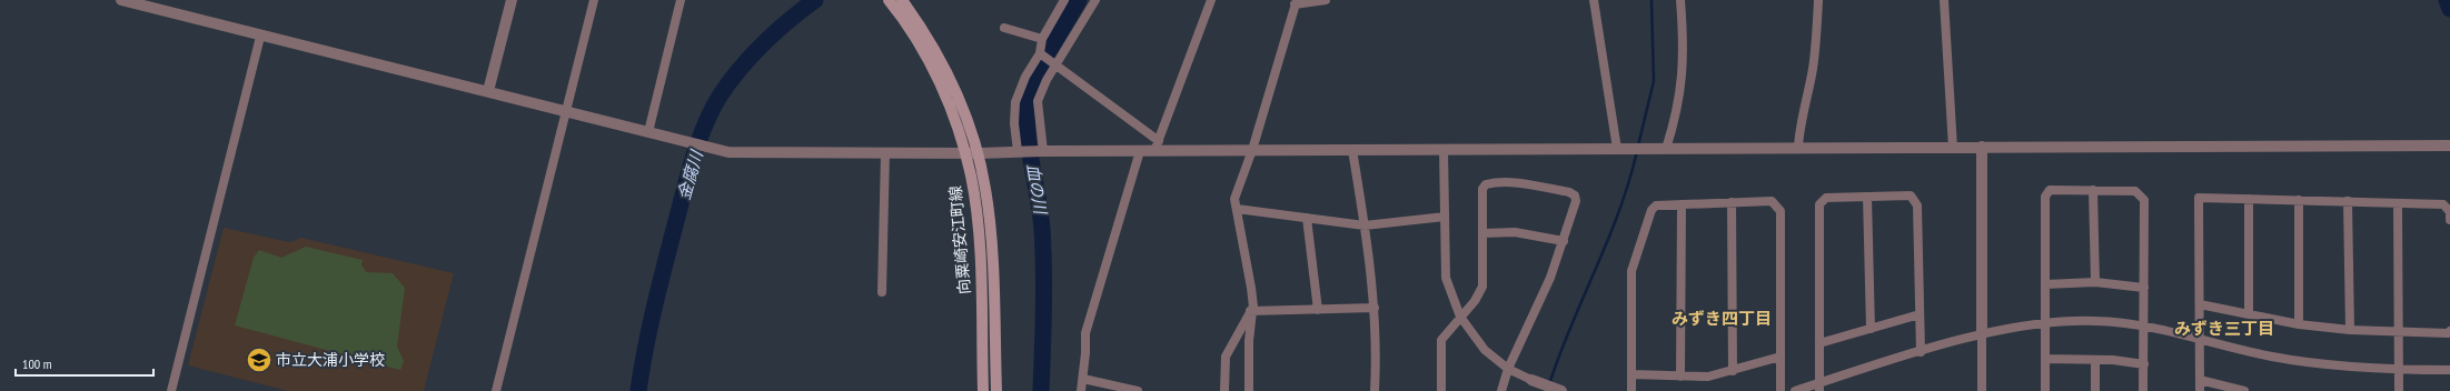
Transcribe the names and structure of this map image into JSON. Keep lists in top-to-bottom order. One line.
{"streets":{"main road":["向粟崎安江町線"]},"districts":["みずき四丁目","みずき三丁目"],"water":["金腐川","血の川"],"places":{"school or university":["市立大浦小学校"]},"scale_bar":"100 m"}
